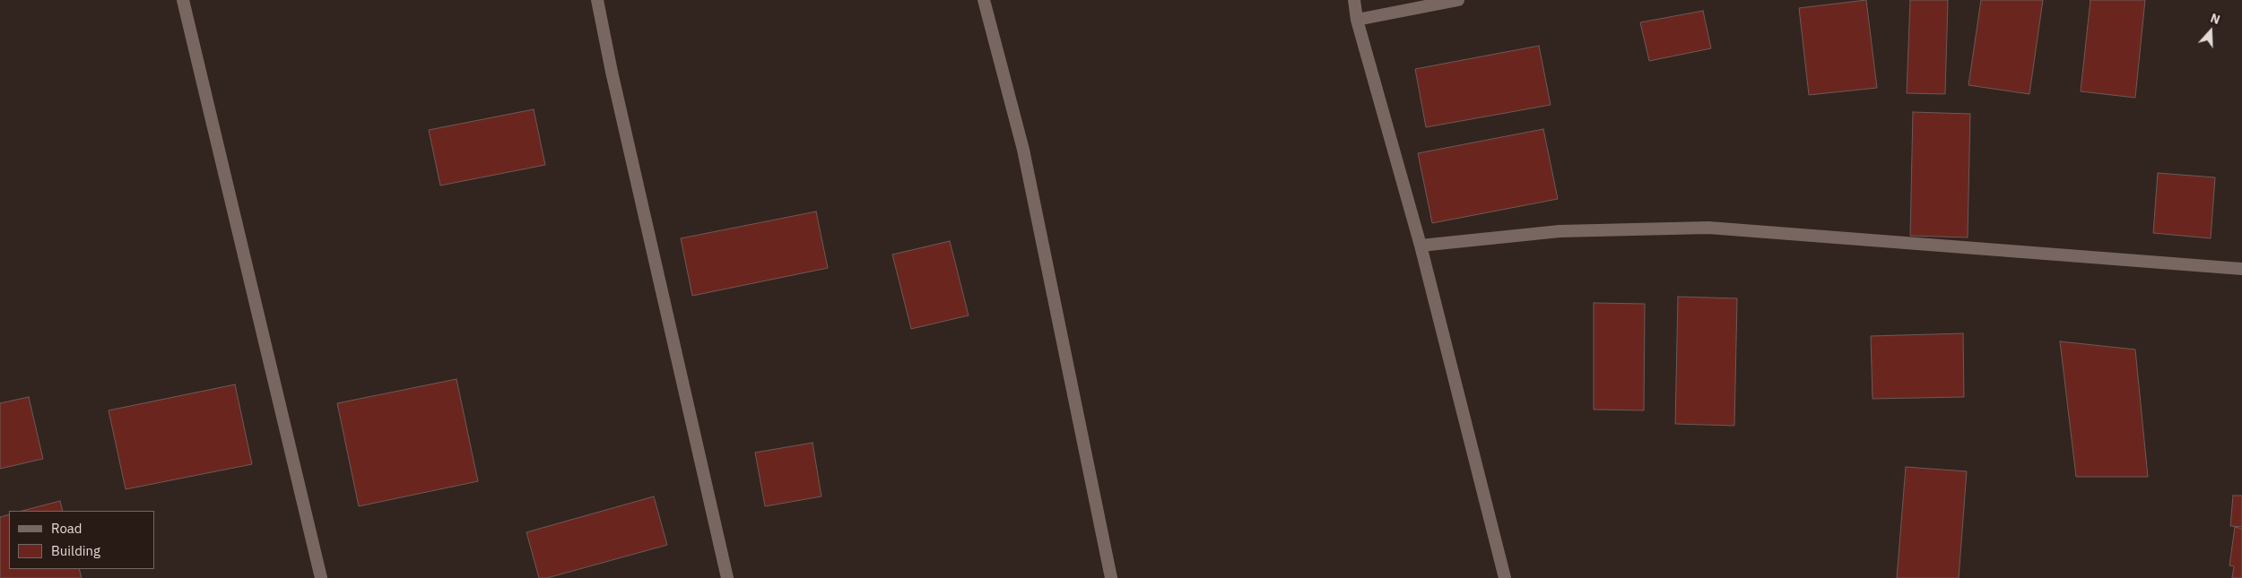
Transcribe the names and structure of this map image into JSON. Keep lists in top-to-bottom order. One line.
{"legend":["Road","Building"],"north":"top"}
